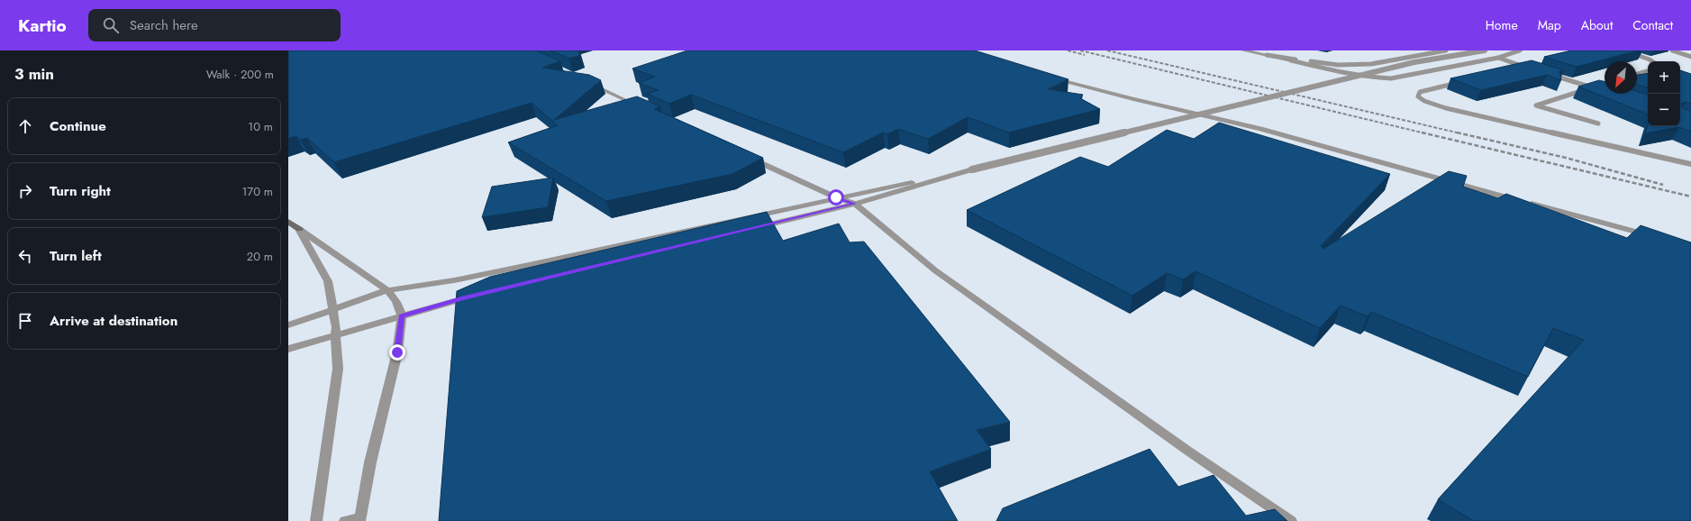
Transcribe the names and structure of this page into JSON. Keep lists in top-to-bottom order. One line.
{"north":"bottom left","page":{"header":"Kartio","search":"Search here","nav":["Home","Map","About","Contact"],"heading":["3 min","Walk · 200 m"],"map_buttons":["+","−"],"list":[["Continue","10 m"],["Turn right","170 m"],["Turn left","20 m"],"Arrive at destination"]}}
